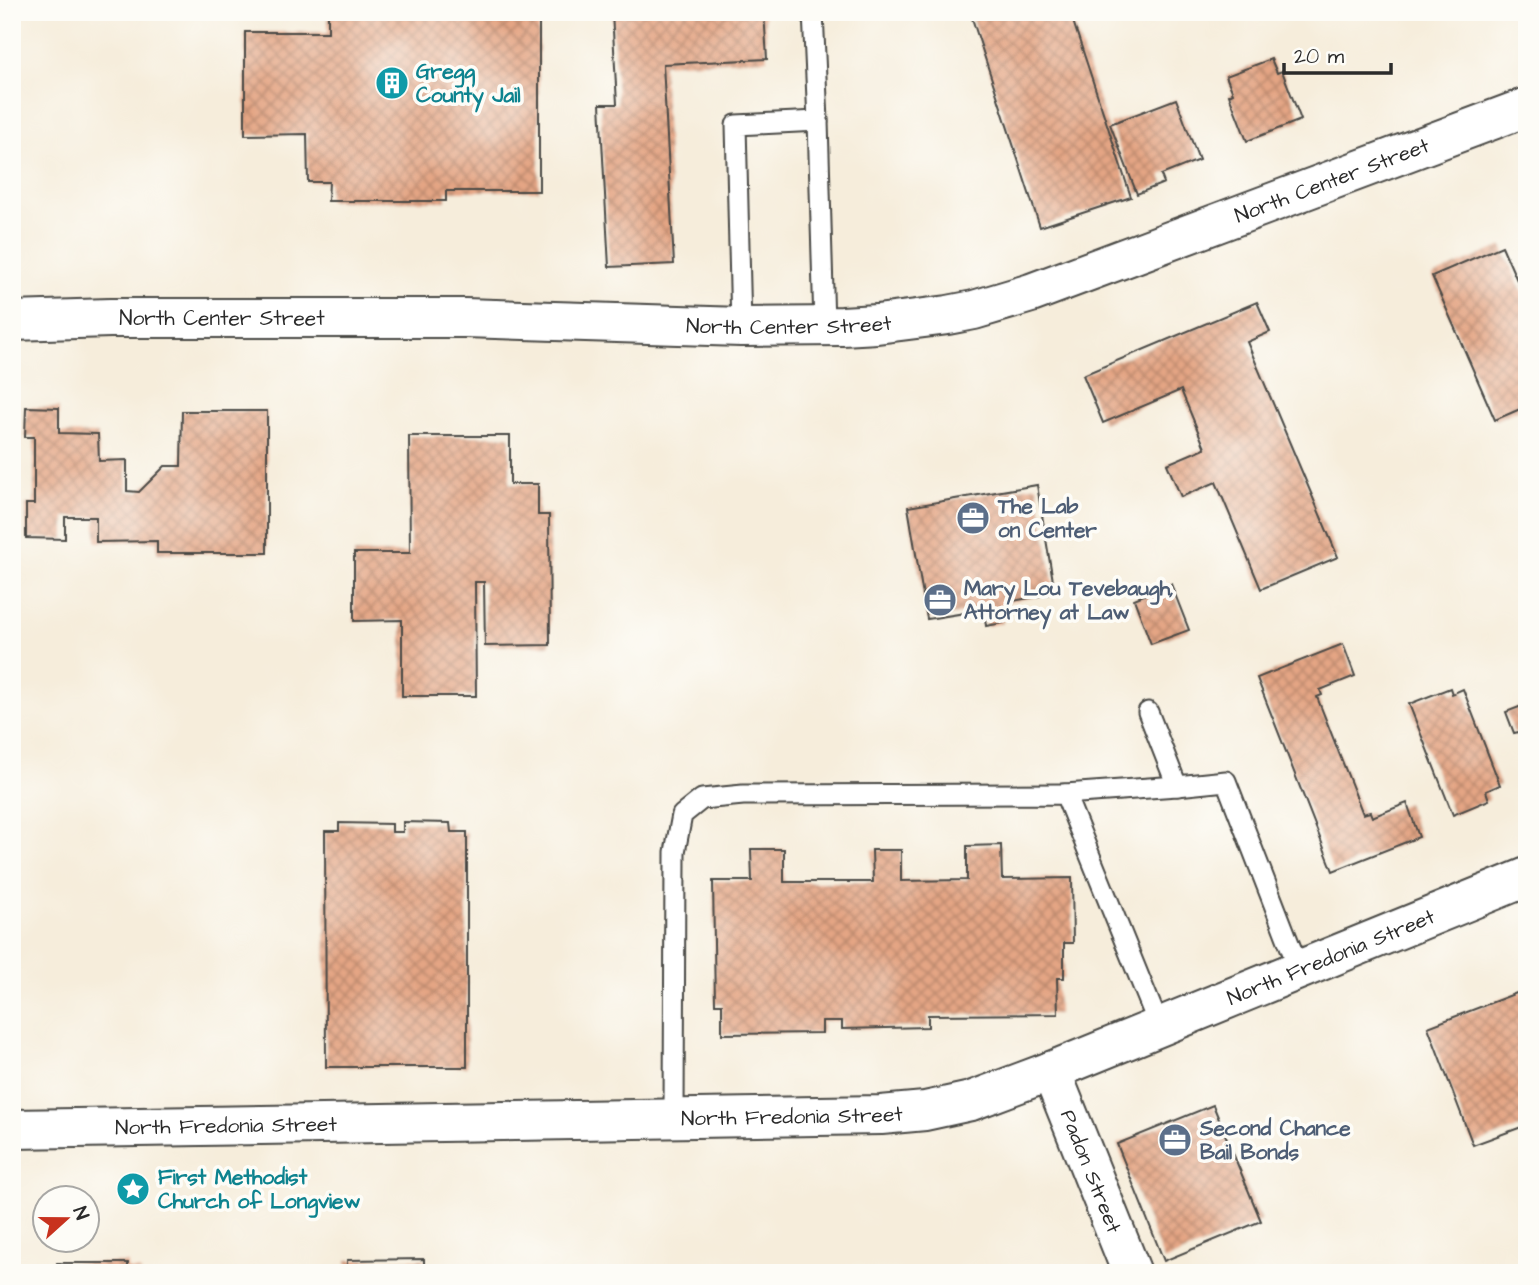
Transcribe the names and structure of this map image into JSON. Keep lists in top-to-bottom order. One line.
{"streets":{"street":["North Center Street","North Fredonia Street","Padon Street"]},"crossings":[["North Fredonia Street","Padon Street"]],"places":{"building":["Gregg County Jail"],"office":["The Lab on Center","Mary Lou Tevebaugh, Attorney at Law","Second Chance Bail Bonds"],"place":["First Methodist Church of Longview"]},"scale_bar":"20 m","north":"right"}
